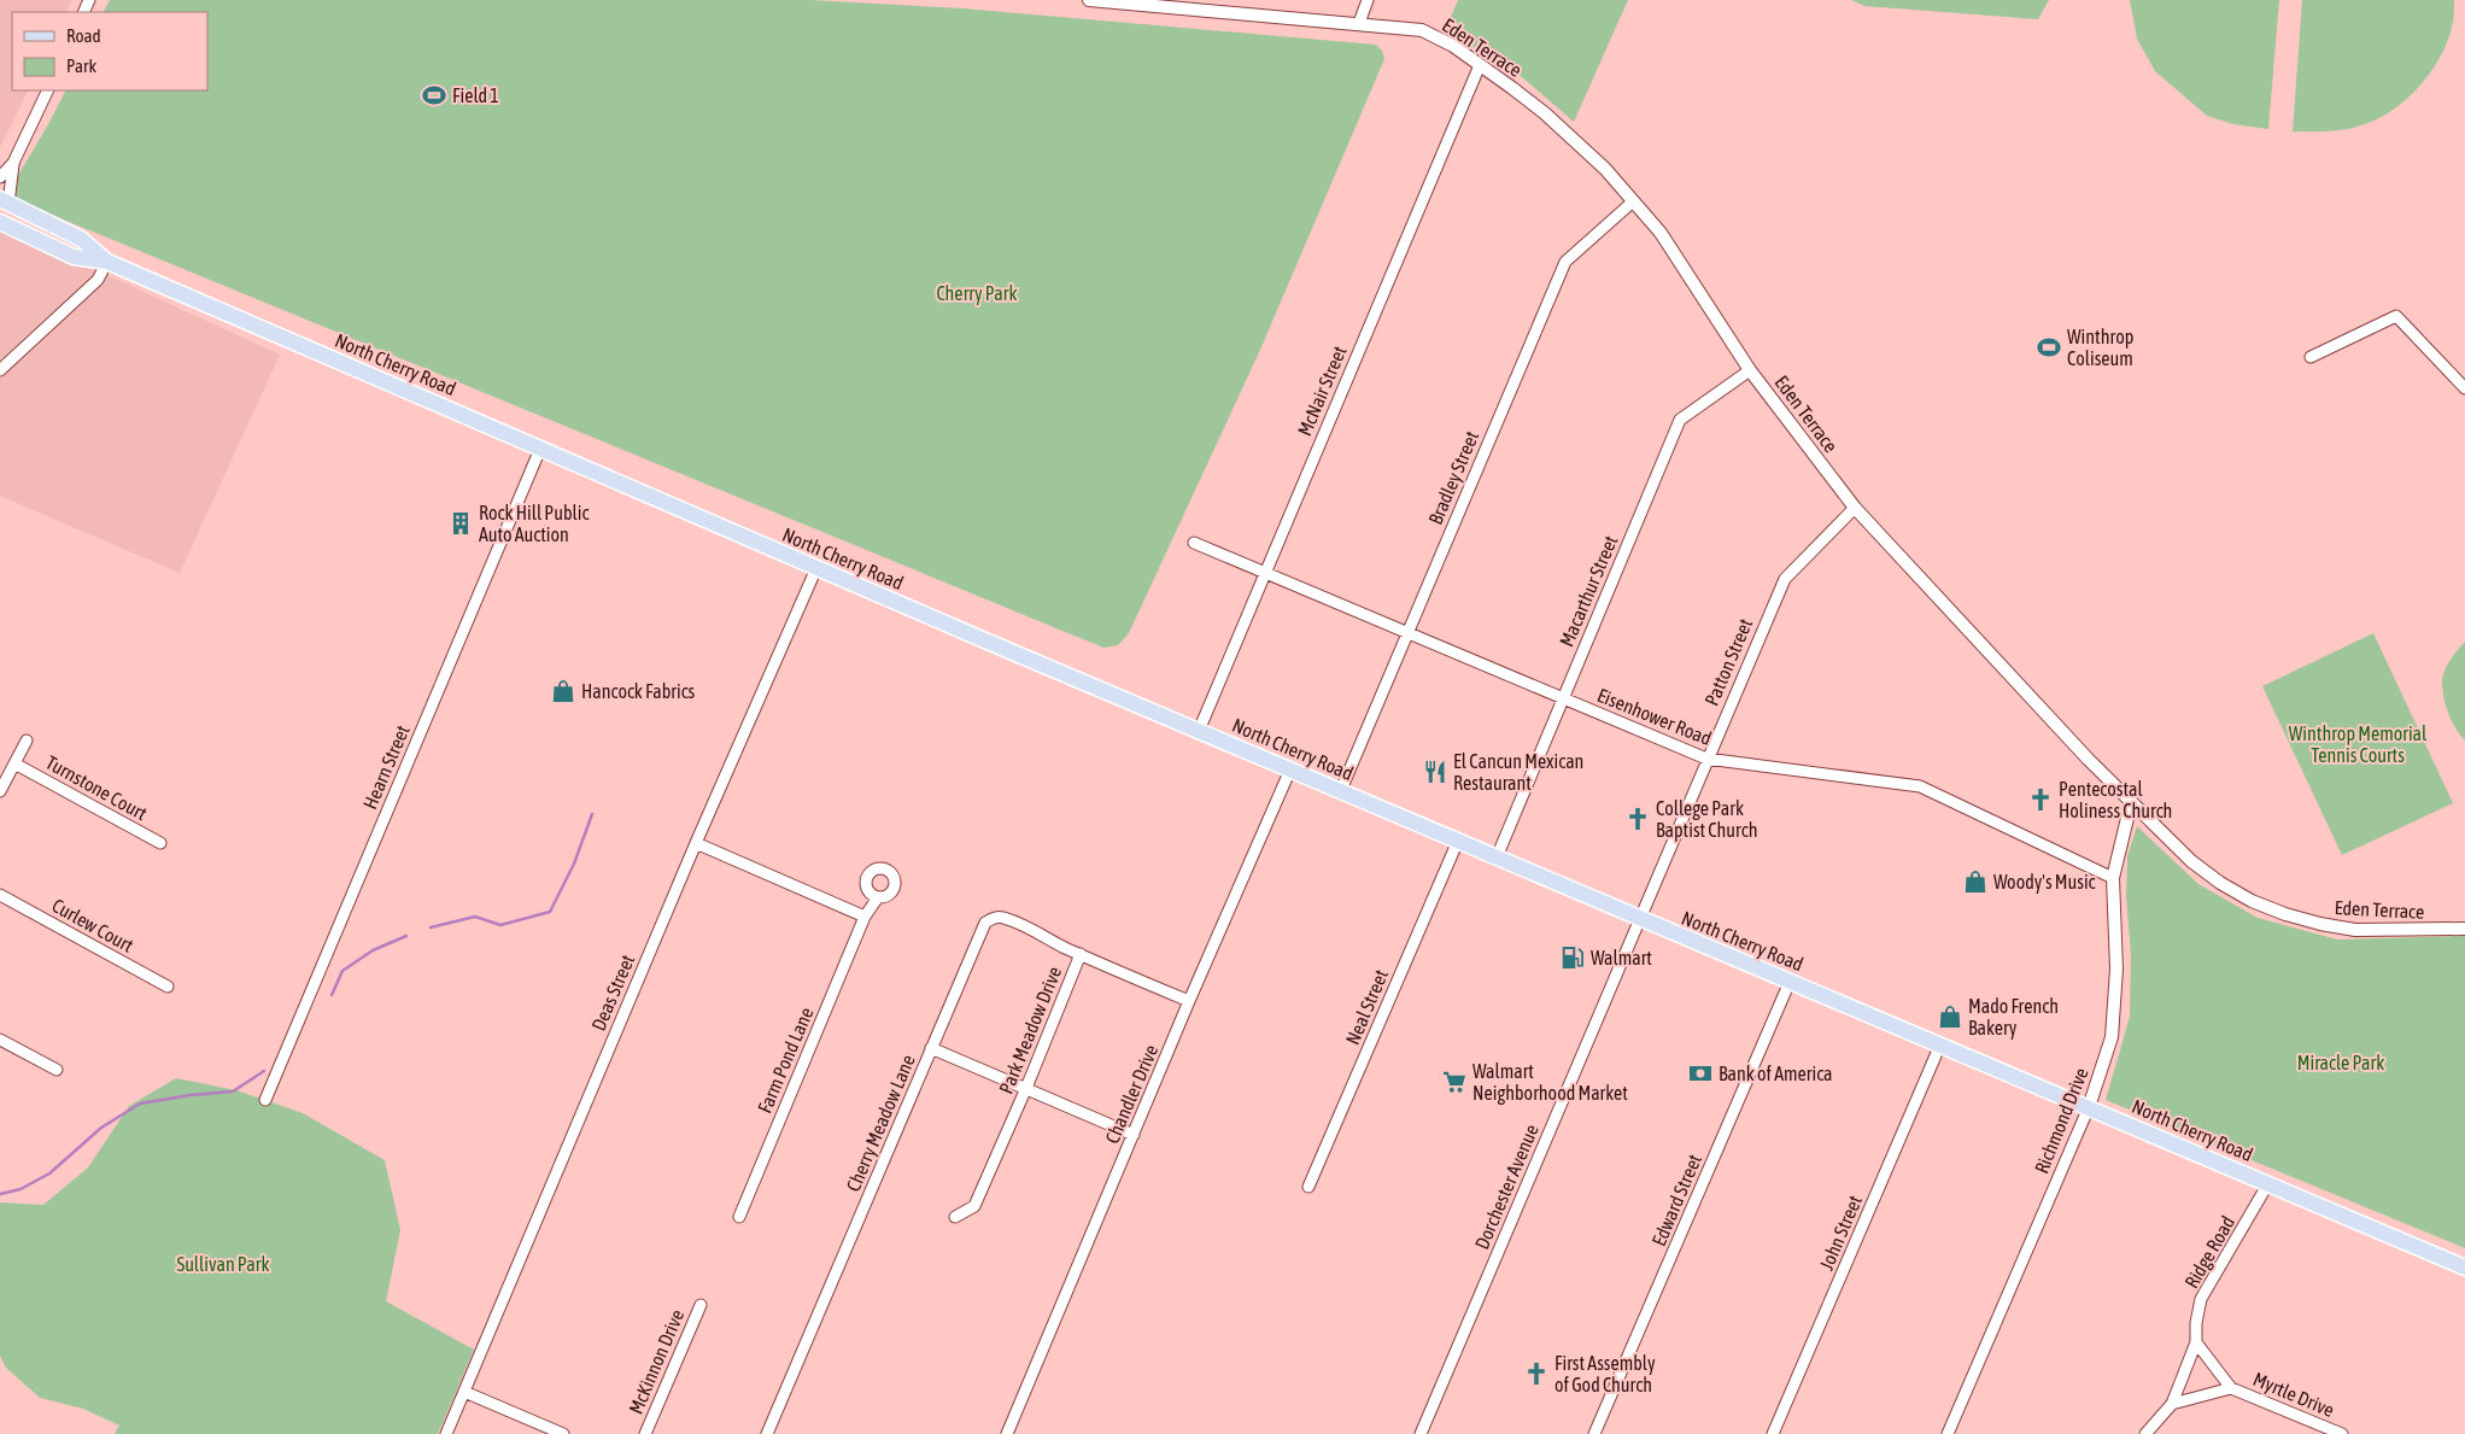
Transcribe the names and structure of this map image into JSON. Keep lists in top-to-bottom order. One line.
{"streets":{"main road":["North Cherry Road"],"street":["Eden Terrace","McNair Street","Bradley Street","Macarthur Street","Patton Street","Eisenhower Road","Hearn Street","Turnstone Court","Curlew Court","Deas Street","Neal Street","Park Meadow Drive","Farm Pond Lane","Chandler Drive","Richmond Drive","Cherry Meadow Lane","Dorchester Avenue","Edward Street","John Street","Ridge Road","McKinnon Drive","Myrtle Drive"]},"crossings":[["Eden Terrace","McNair Street"],["Eden Terrace","Bradley Street"],["Eden Terrace","Macarthur Street"],["Eden Terrace","Patton Street"],["Eden Terrace","Richmond Drive"],["North Cherry Road","McNair Street"],["North Cherry Road","Bradley Street"],["North Cherry Road","Macarthur Street"],["North Cherry Road","Patton Street"],["North Cherry Road","Hearn Street"],["North Cherry Road","Deas Street"],["North Cherry Road","Neal Street"],["North Cherry Road","Chandler Drive"],["North Cherry Road","Richmond Drive"],["North Cherry Road","Dorchester Avenue"],["North Cherry Road","Edward Street"],["North Cherry Road","John Street"],["North Cherry Road","Ridge Road"],["McNair Street","Eisenhower Road"],["Bradley Street","Eisenhower Road"],["Macarthur Street","Eisenhower Road"],["Patton Street","Eisenhower Road"],["Patton Street","Dorchester Avenue"],["Eisenhower Road","Richmond Drive"],["Park Meadow Drive","Chandler Drive"],["Park Meadow Drive","Cherry Meadow Lane"]],"parks":["Cherry Park","Winthrop Memorial Tennis Courts","Miracle Park","Sullivan Park"],"places":{"sports":["Field 1","Winthrop Coliseum"],"building":["Rock Hill Public Auto Auction"],"shop":["Hancock Fabrics","Woody's Music","Mado French Bakery"],"restaurant":["El Cancun Mexican Restaurant"],"church":["Pentecostal Holiness Church","College Park Baptist Church","First Assembly of God Church"],"fuel station":["Walmart"],"bank":["Bank of America"],"supermarket":["Walmart Neighborhood Market"]},"legend":["Road","Park"]}
